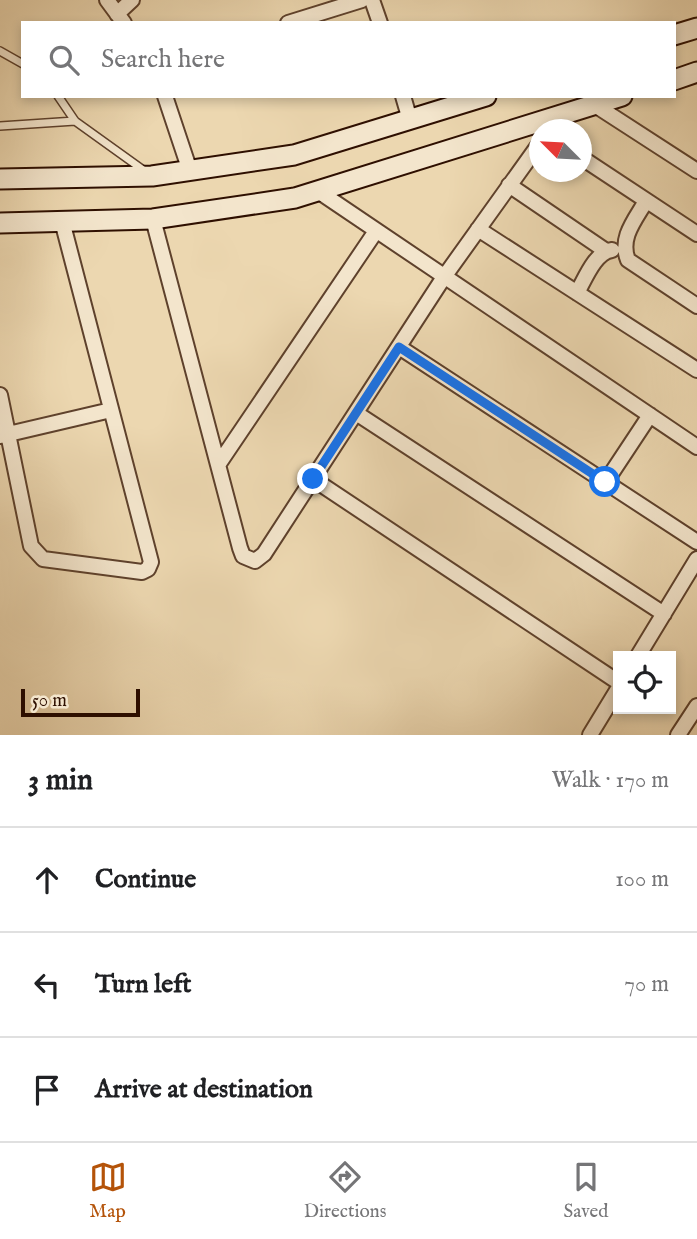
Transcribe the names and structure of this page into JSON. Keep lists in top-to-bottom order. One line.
{"scale_bar":"50 m","north":"top left","page":{"search":"Search here","scale":"50 m","heading":["3 min","Walk · 170 m"],"list":[["Continue","100 m"],["Turn left","70 m"],"Arrive at destination"],"nav":["Map","Directions","Saved"]}}
